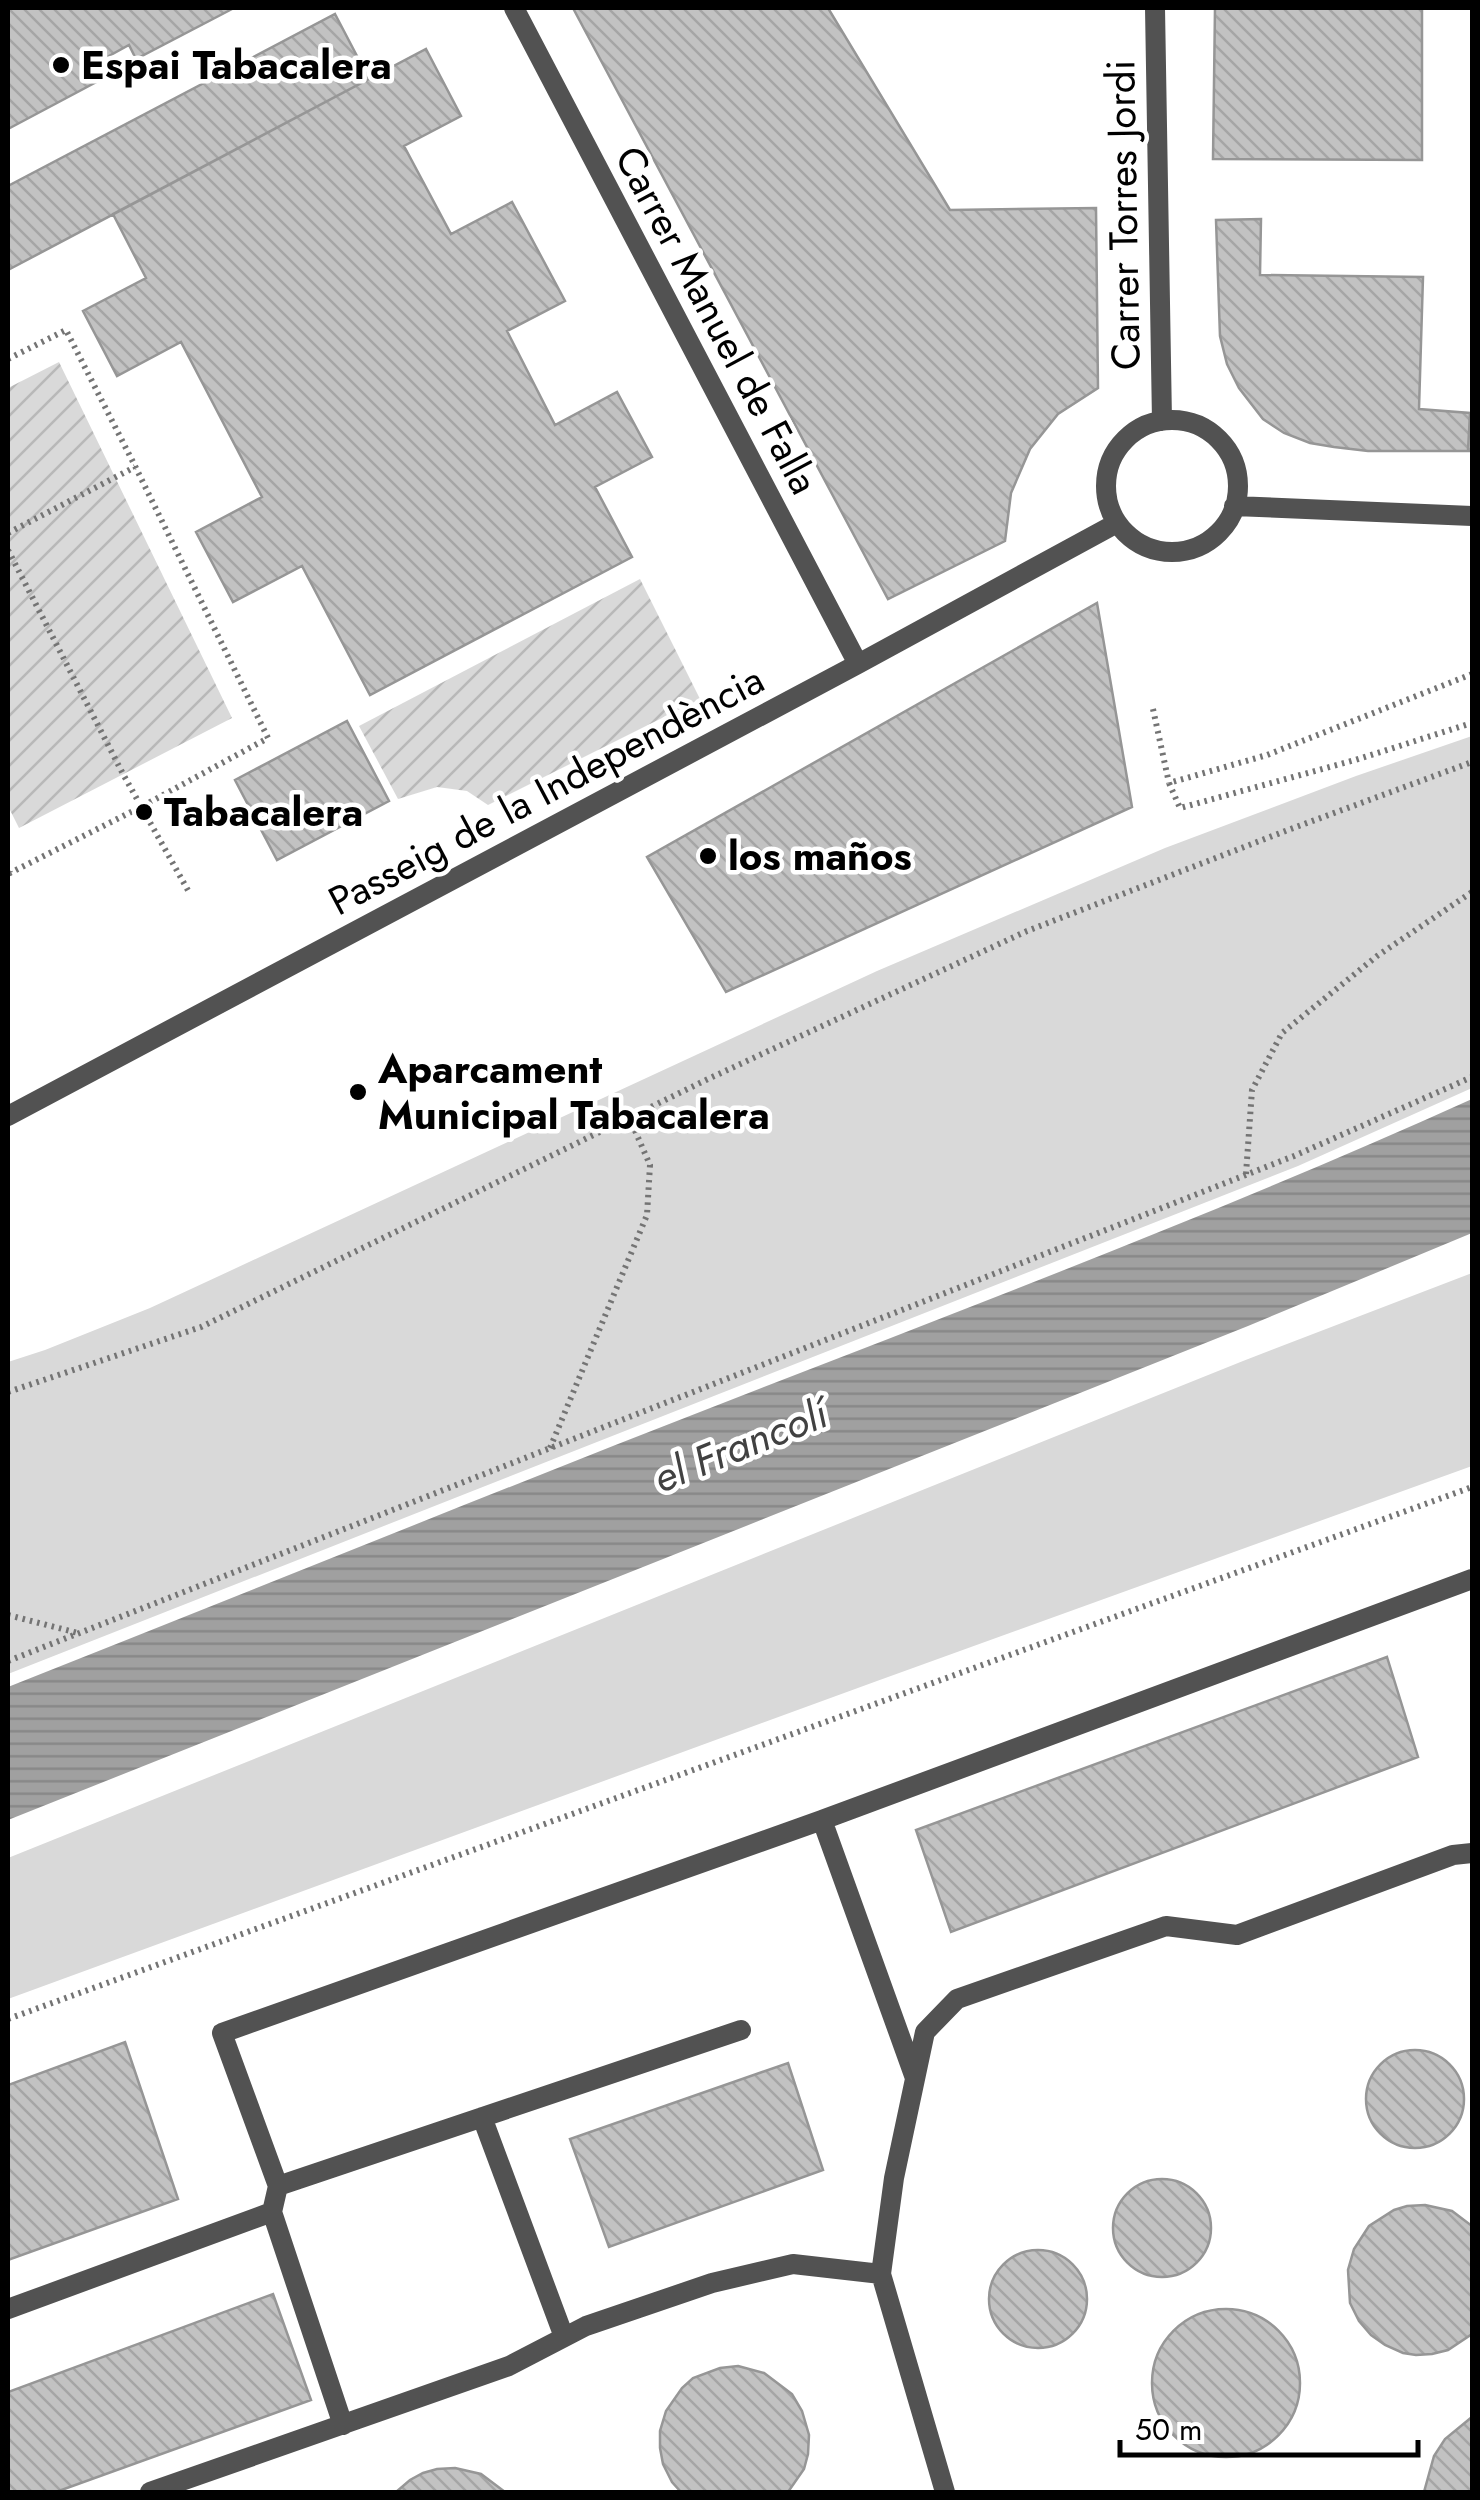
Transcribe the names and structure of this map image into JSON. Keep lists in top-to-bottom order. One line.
{"streets":{"street":["Carrer Torres Jordi","Carrer Manuel de Falla","Passeig de la Independència"]},"crossings":[["Carrer Torres Jordi","Passeig de la Independència"],["Carrer Manuel de Falla","Passeig de la Independència"]],"water":["el Francolí"],"places":["Espai Tabacalera","Tabacalera","los maños","Aparcament Municipal Tabacalera"],"scale_bar":"50 m"}
